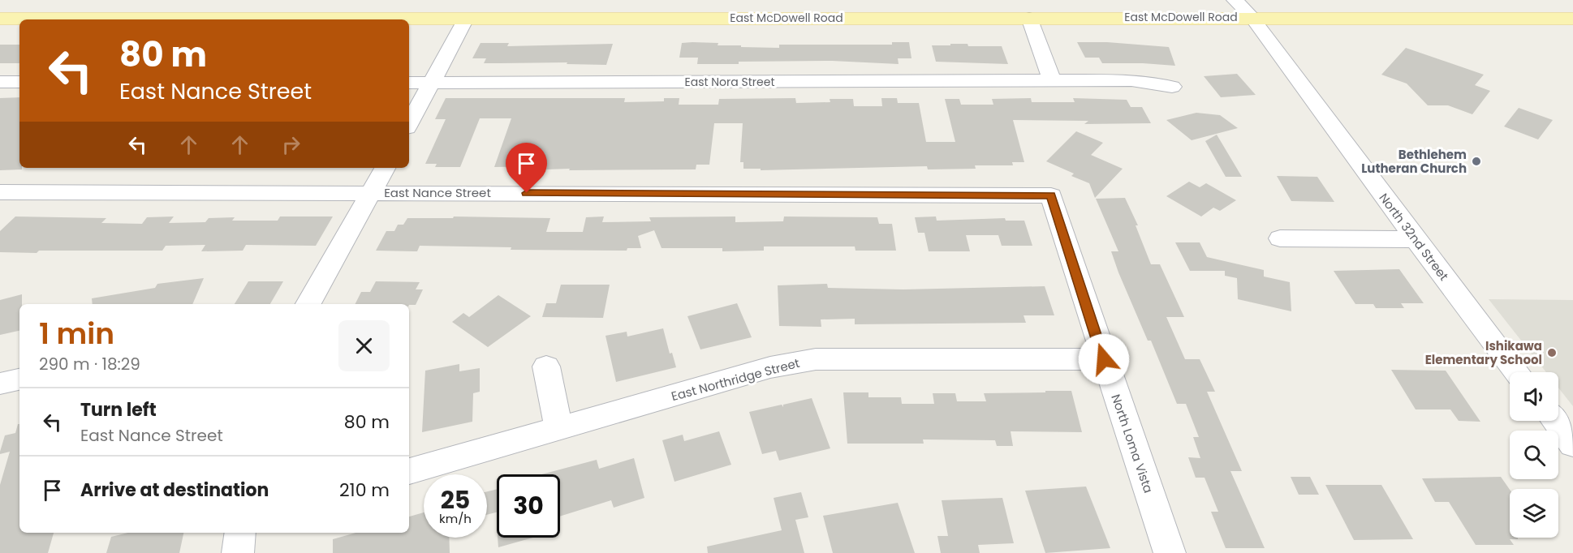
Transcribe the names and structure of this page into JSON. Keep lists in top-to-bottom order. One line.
{"streets":{"main road":["East McDowell Road"],"street":["East Nora Street","East Nance Street","North 32nd Street","East Northridge Street","North Loma Vista"]},"crossings":[["East McDowell Road","North 32nd Street"],["East Nance Street","North Loma Vista"],["East Northridge Street","North Loma Vista"]],"places":["Bethlehem Lutheran Church","Ishikawa Elementary School"],"page":{"turn":["80 m","East Nance Street"],"heading":["1 min","290 m · 18:29"],"list":[{"name":"Turn left","note":"East Nance Street","value":"80 m"},{"name":"Arrive at destination","value":"210 m"}],"speed":"25 km/h","limit":"30"}}
